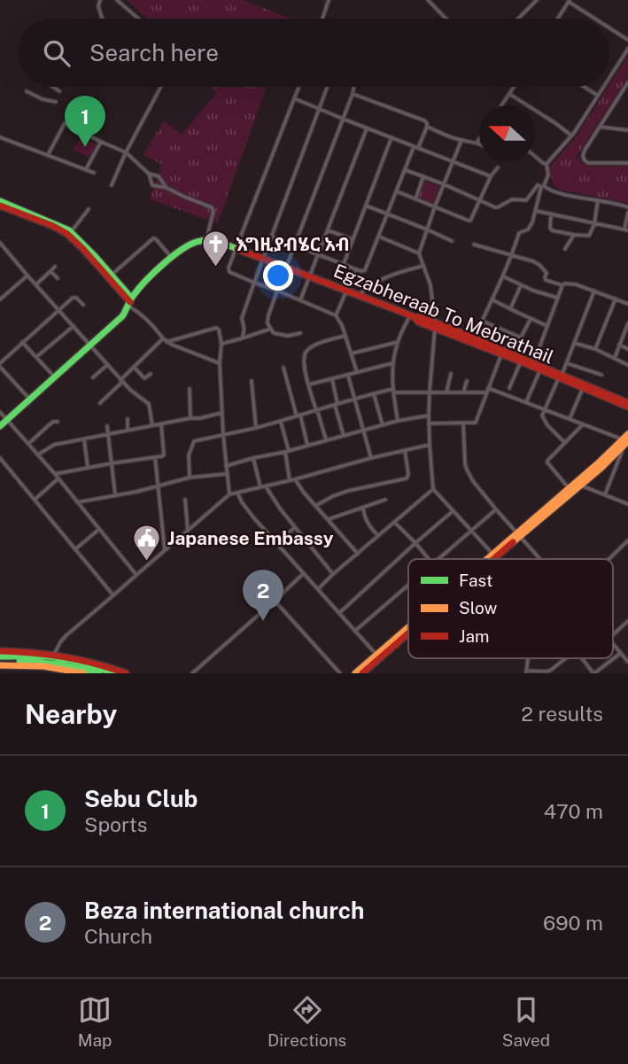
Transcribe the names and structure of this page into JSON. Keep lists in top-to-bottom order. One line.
{"streets":{"main road":["Egzabheraab To Mebrathail"]},"places":{"church":["እግዚያብሄር አብ"],"public building":["Japanese Embassy"]},"legend":["Fast","Slow","Jam"],"north":"left","page":{"search":"Search here","pins":["1","2"],"heading":["Nearby","2 results"],"list":[{"mark":"1","name":"Sebu Club","note":"Sports","value":"470 m"},{"mark":"2","name":"Beza international church","note":"Church","value":"690 m"}],"nav":["Map","Directions","Saved"]}}
